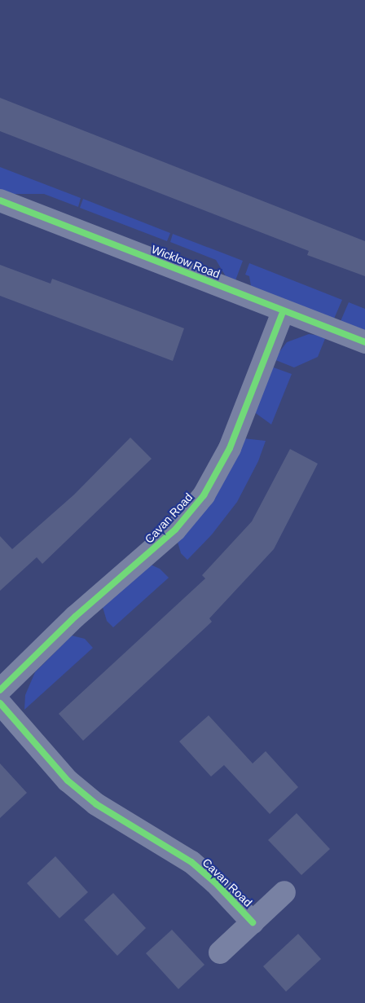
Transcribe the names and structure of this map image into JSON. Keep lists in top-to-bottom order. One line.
{"streets":{"street":["Wicklow Road","Cavan Road"]},"crossings":[["Wicklow Road","Cavan Road"]]}
